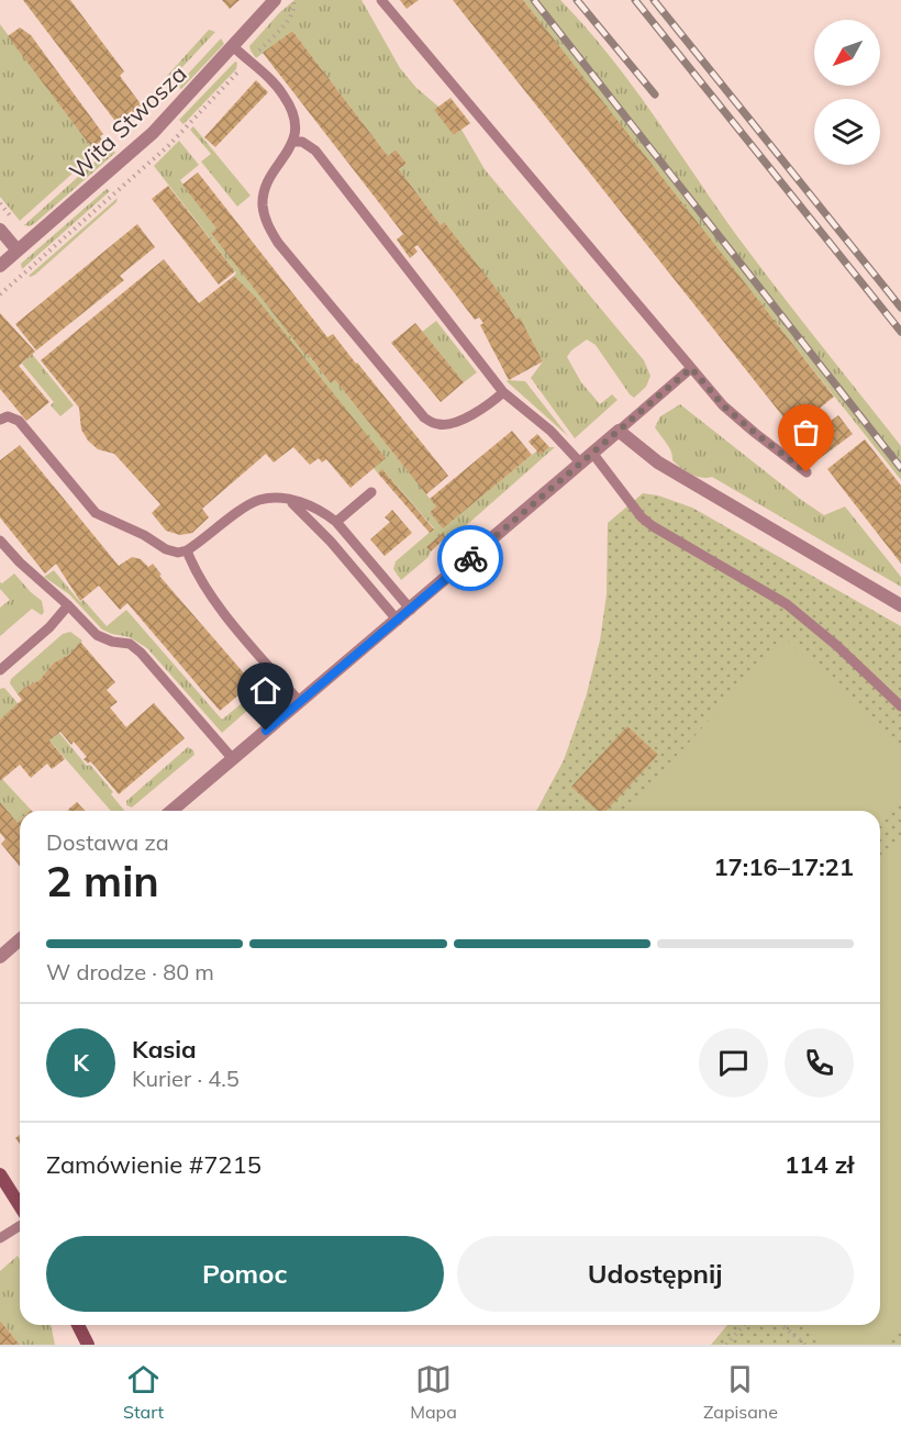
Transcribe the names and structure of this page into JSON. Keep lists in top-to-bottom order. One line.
{"streets":{"street":["Wita Stwosza"]},"north":"bottom left","page":{"heading":["2 min","Dostawa za","17:16–17:21"],"panel":["Kasia","Kurier · 4.5","Zamówienie #7215","114 zł"],"bar":"W drodze · 80 m","round":"K","buttons":["Pomoc","Udostępnij"],"tabs":["Start","Mapa","Zapisane"]}}
